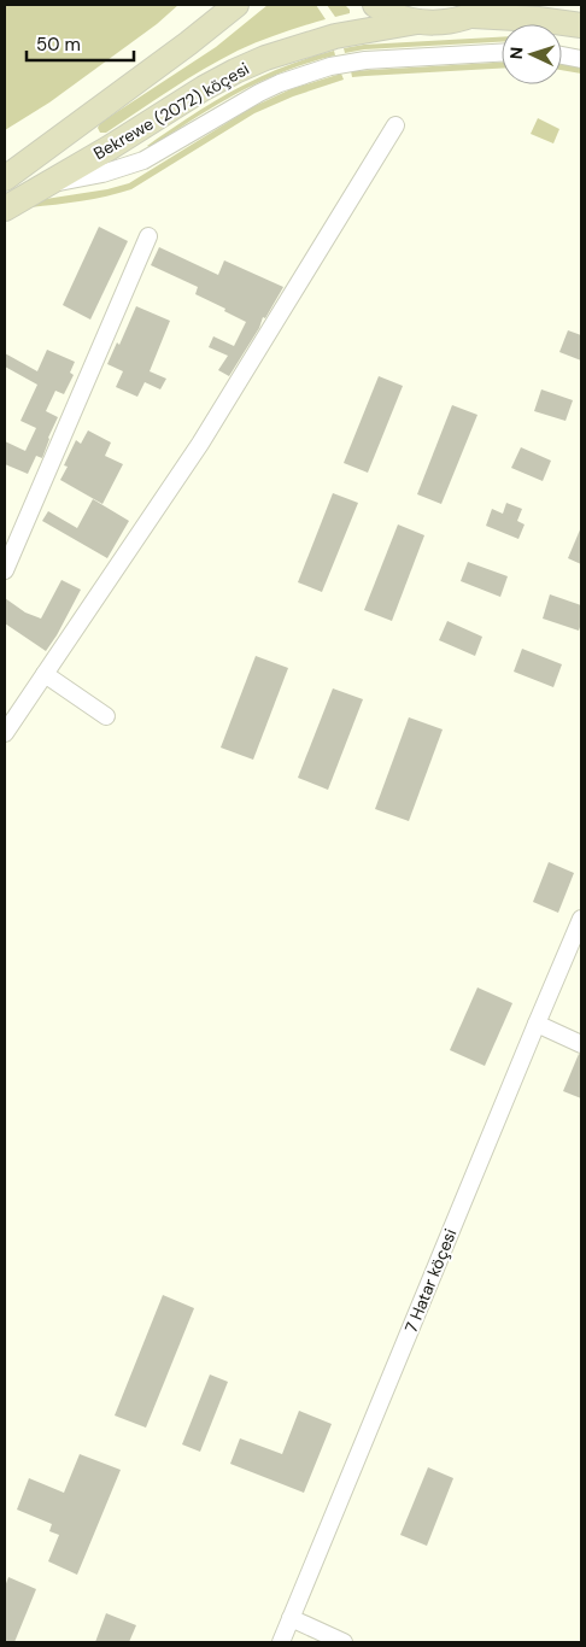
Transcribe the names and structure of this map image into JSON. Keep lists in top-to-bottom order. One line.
{"streets":{"main road":["Bekrewe (2072) köçesi"],"street":["7 Hatar köçesi"]},"scale_bar":"50 m","north":"left"}
